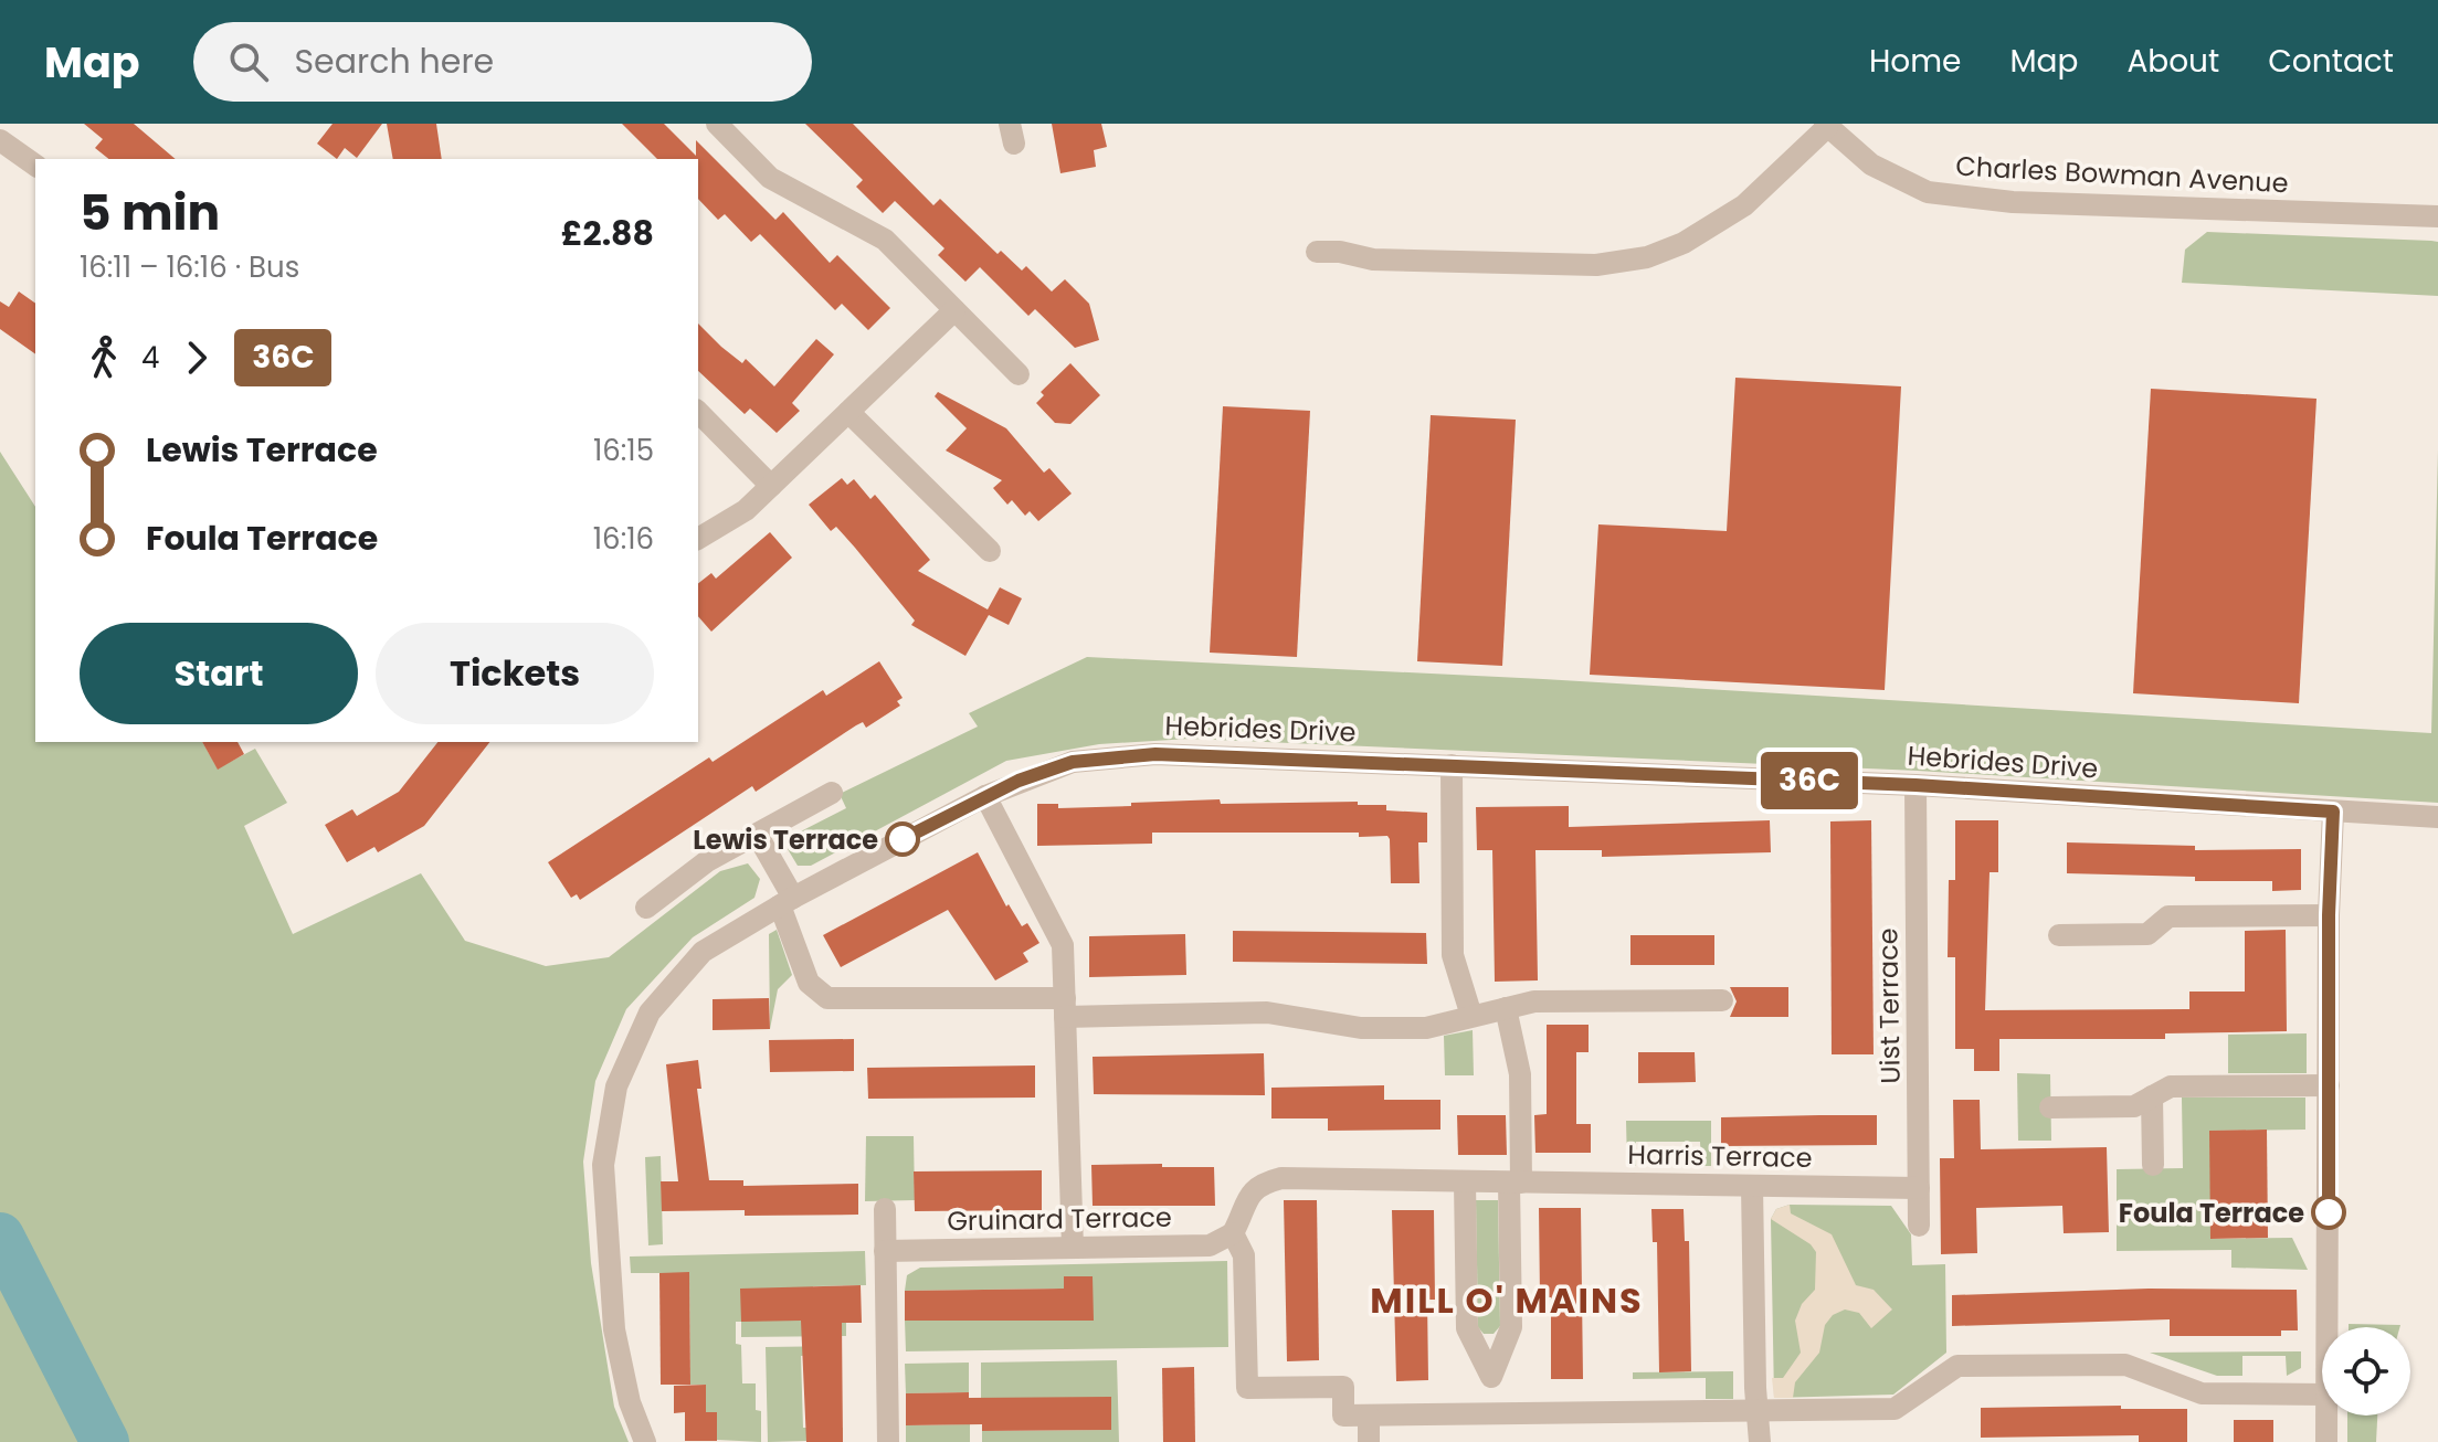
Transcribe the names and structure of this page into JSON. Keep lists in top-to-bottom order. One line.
{"streets":{"street":["Charles Bowman Avenue","Hebrides Drive","Uist Terrace","Harris Terrace","Gruinard Terrace"]},"crossings":[["Hebrides Drive","Uist Terrace"],["Uist Terrace","Harris Terrace"],["Harris Terrace","Gruinard Terrace"]],"districts":["MILL O' MAINS"],"places":["Lewis Terrace","Foula Terrace"],"lines":["bus line 36C"],"page":{"header":"Map","search":"Search here","nav":["Home","Map","About","Contact"],"on_map":"36C","heading":["5 min","16:11 – 16:16 · Bus","£2.88"],"legs":["4","36C"],"list":[{"name":"Lewis Terrace","value":"16:15"},{"name":"Foula Terrace","value":"16:16"}],"buttons":["Start","Tickets"]}}
